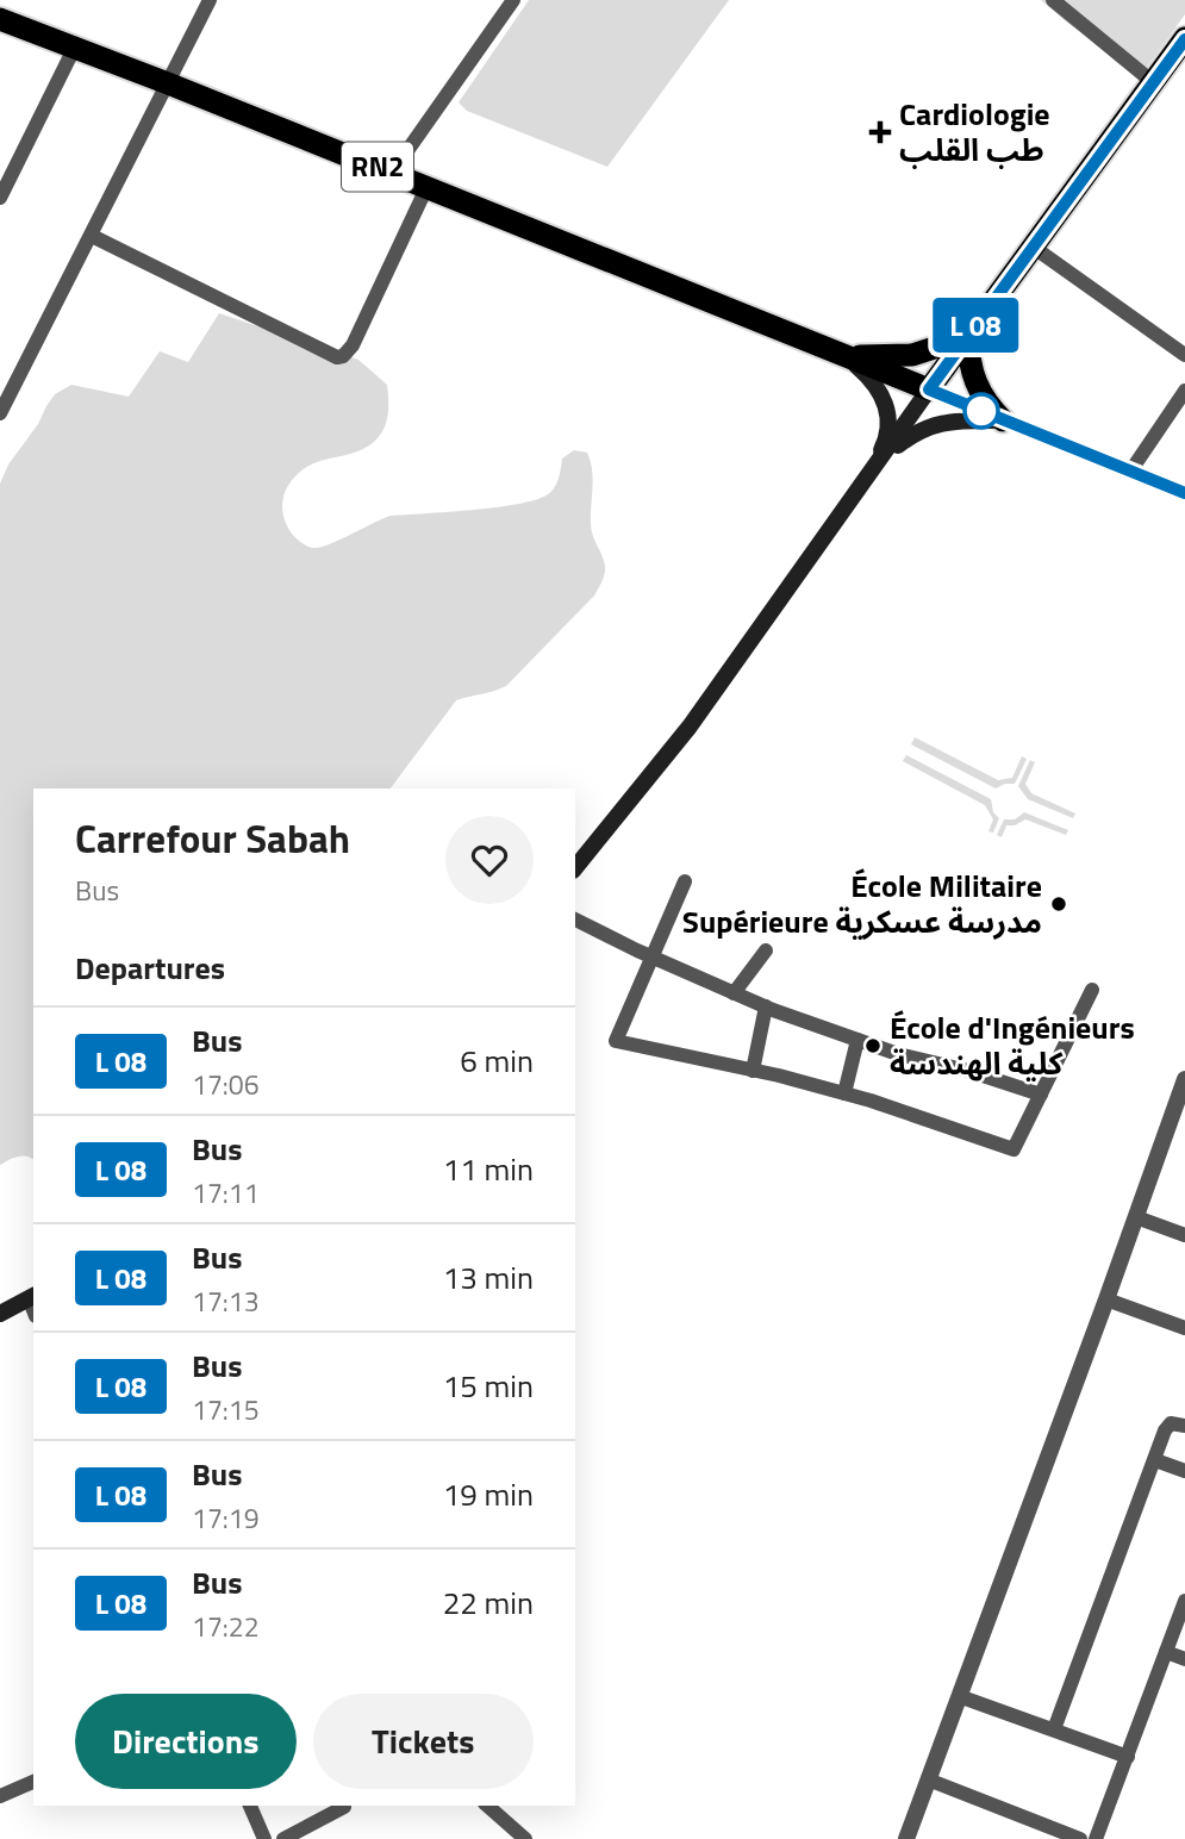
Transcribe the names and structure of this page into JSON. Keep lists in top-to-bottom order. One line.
{"streets":{"highway":["RN2"]},"places":{"health":["Cardiologie طب القلب"],"other":["École Militaire Supérieure مدرسة عسكرية","École d'Ingénieurs كلية الهندسة"]},"page":{"on_map":"L 08","heading":[["Carrefour Sabah","Bus"],"Departures"],"list":[{"mark":"L 08","name":"Bus","note":"17:06","value":"6 min"},{"mark":"L 08","name":"Bus","note":"17:11","value":"11 min"},{"mark":"L 08","name":"Bus","note":"17:13","value":"13 min"},{"mark":"L 08","name":"Bus","note":"17:15","value":"15 min"},{"mark":"L 08","name":"Bus","note":"17:19","value":"19 min"},{"mark":"L 08","name":"Bus","note":"17:22","value":"22 min"}],"buttons":["Directions","Tickets"]}}
